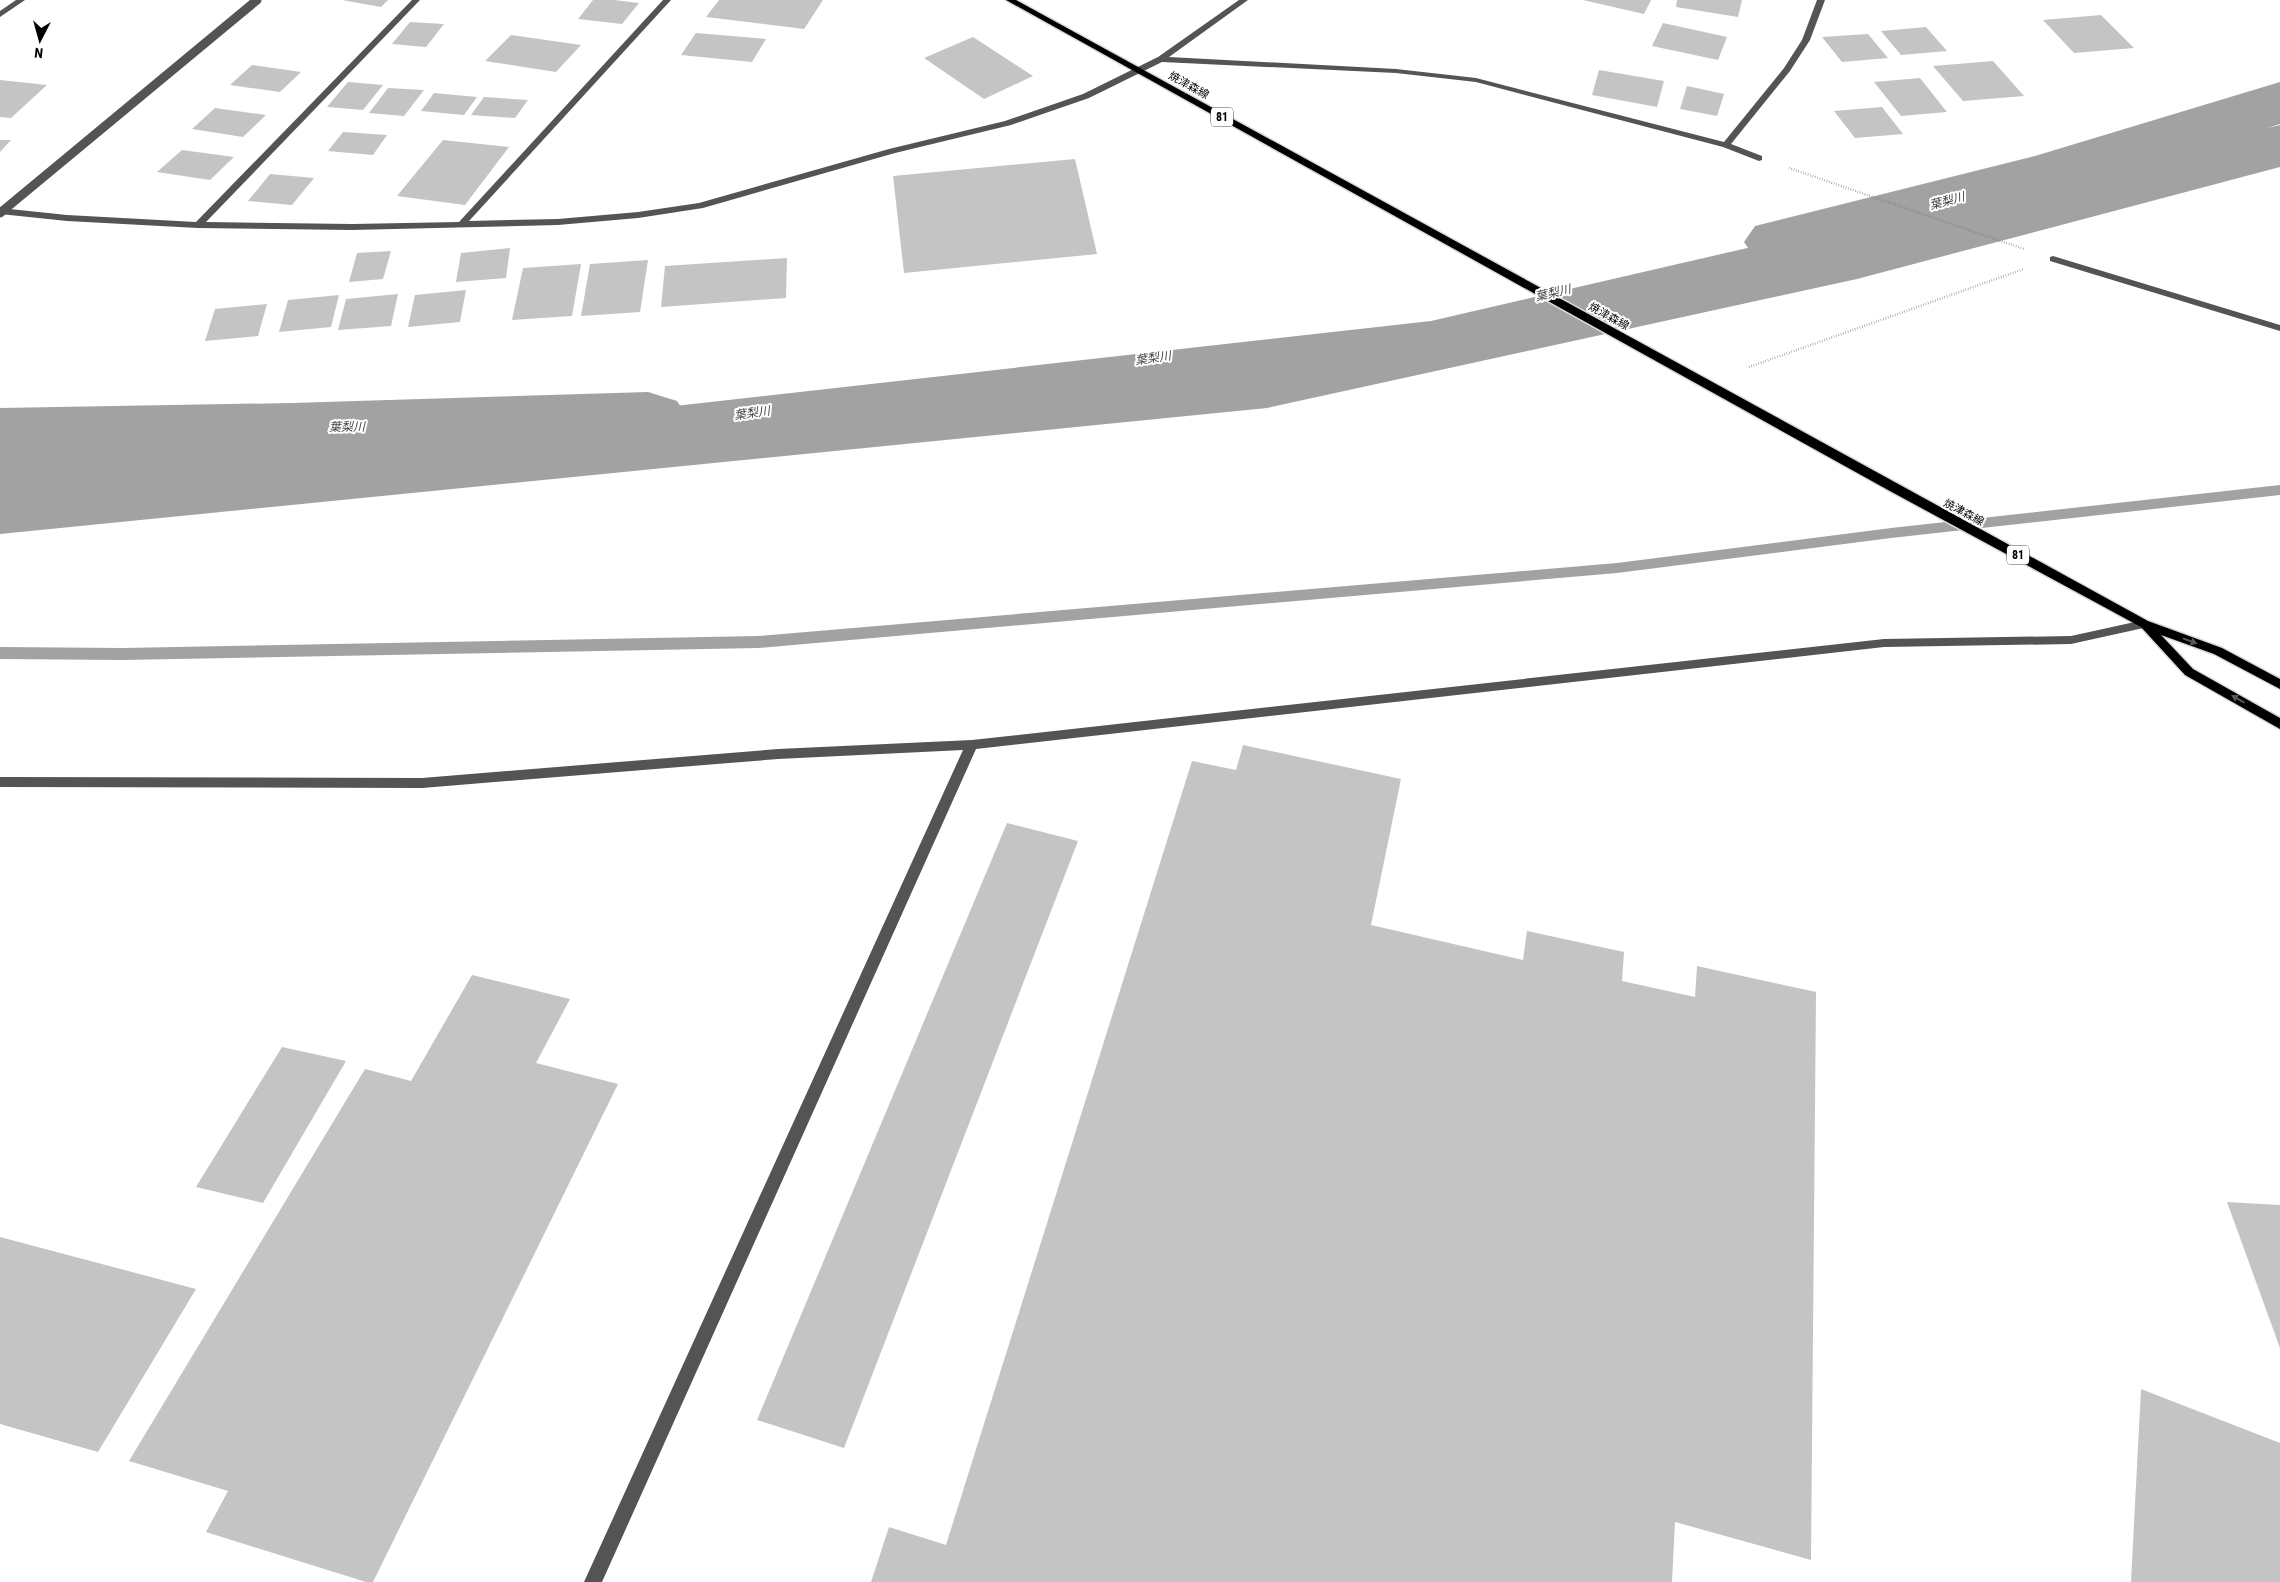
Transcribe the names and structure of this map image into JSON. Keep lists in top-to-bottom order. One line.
{"streets":{"main road":["焼津森線","81"]},"water":["葉梨川"],"north":"bottom"}
